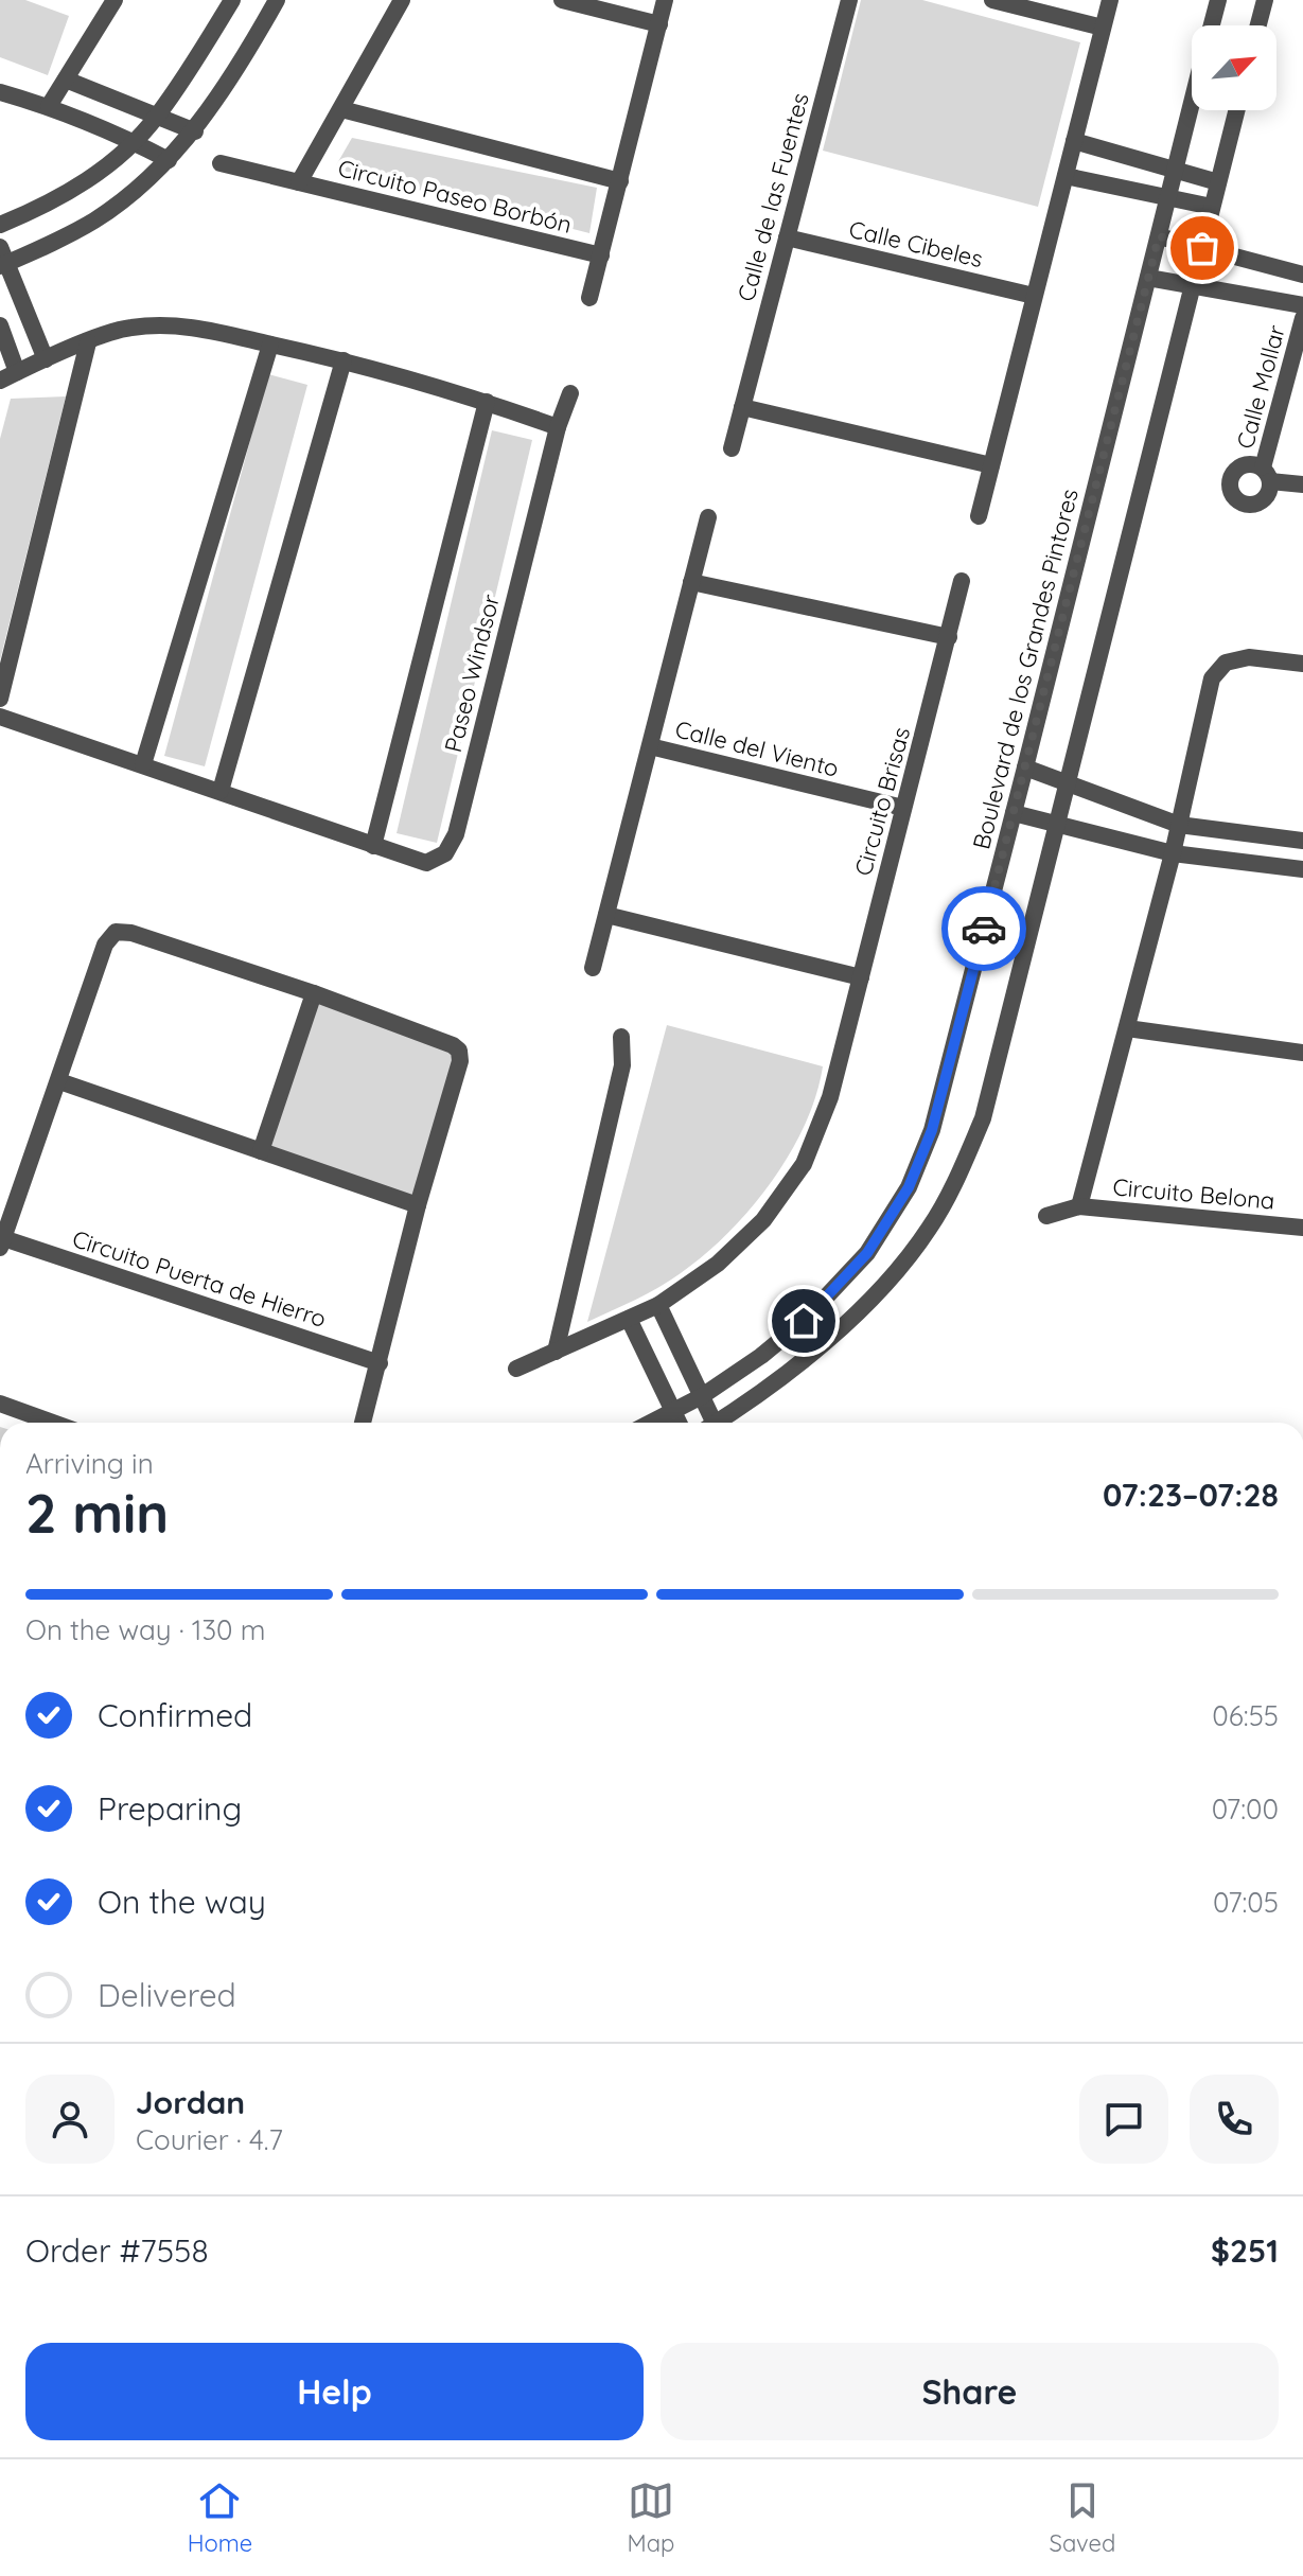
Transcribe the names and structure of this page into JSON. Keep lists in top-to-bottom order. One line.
{"streets":{"street":["Circuito Paseo Borbón","Calle de las Fuentes","Calle Cibeles","Calle Mollar","Boulevard de los Grandes Pintores","Paseo Windsor","Calle del Viento","Circuito Brisas","Circuito Belona","Circuito Puerta de Hierro"]},"crossings":[["Calle de las Fuentes","Calle Cibeles"],["Calle del Viento","Circuito Brisas"]],"north":"top right","page":{"heading":["2 min","Arriving in","07:23–07:28"],"panel":["Jordan","Courier · 4.7","Order #7558","$251"],"bar":"On the way · 130 m","list":[["Confirmed","06:55"],["Preparing","07:00"],["On the way","07:05"],"Delivered"],"buttons":["Help","Share"],"tabs":["Home","Map","Saved"]}}
